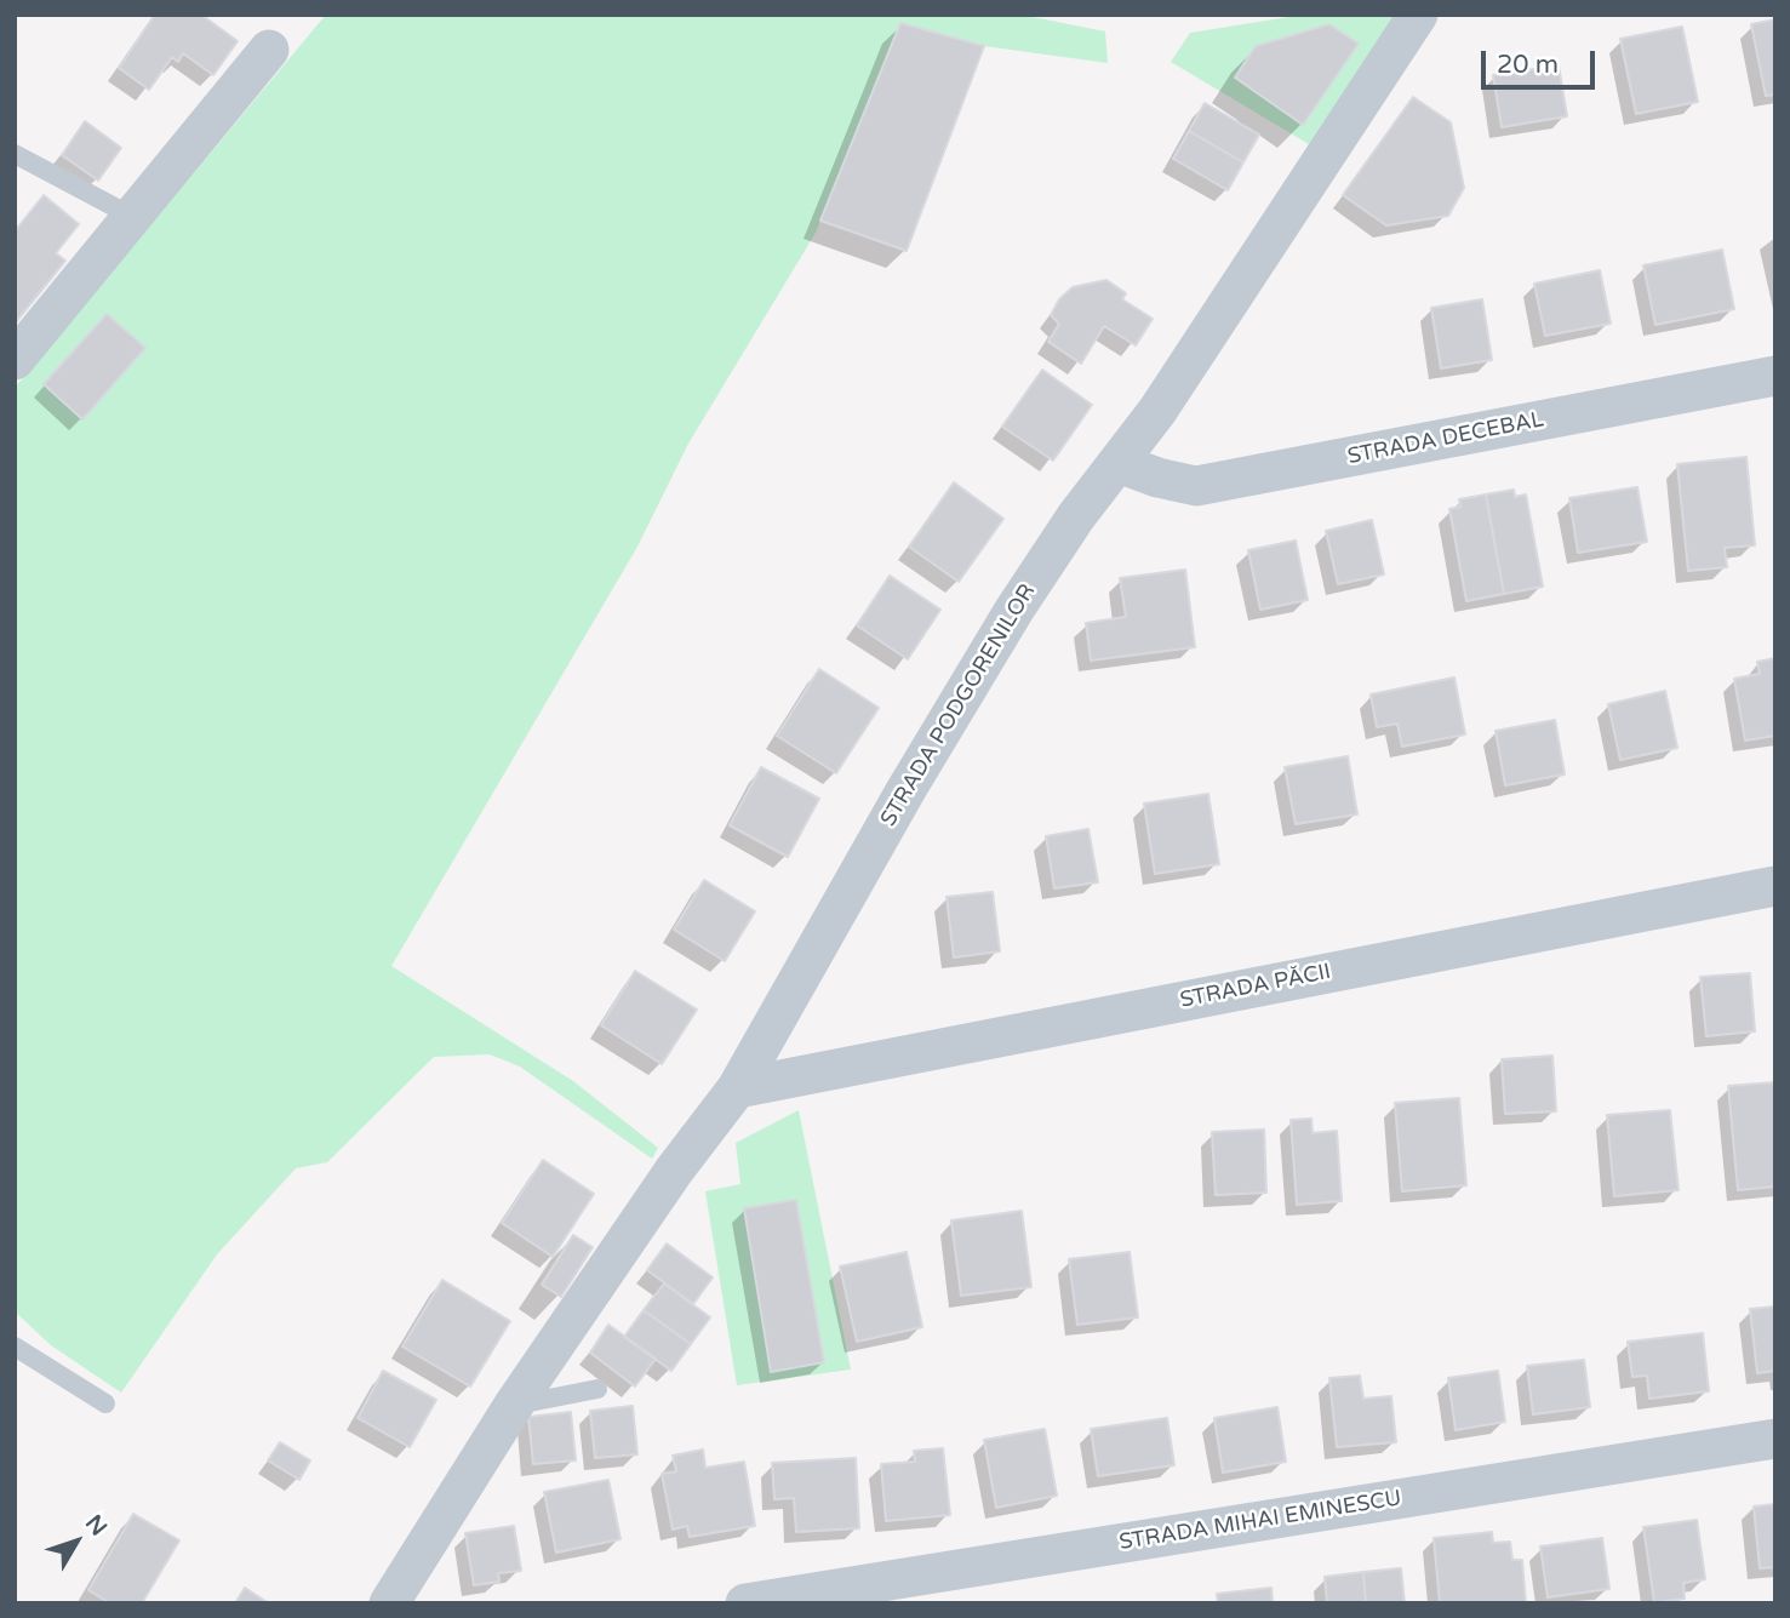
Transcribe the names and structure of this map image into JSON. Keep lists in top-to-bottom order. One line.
{"streets":{"street":["STRADA DECEBAL","STRADA PODGORENILOR","STRADA PĂCII","STRADA MIHAI EMINESCU"]},"crossings":[["STRADA DECEBAL","STRADA PODGORENILOR"],["STRADA PODGORENILOR","STRADA PĂCII"]],"scale_bar":"20 m","north":"top right"}
